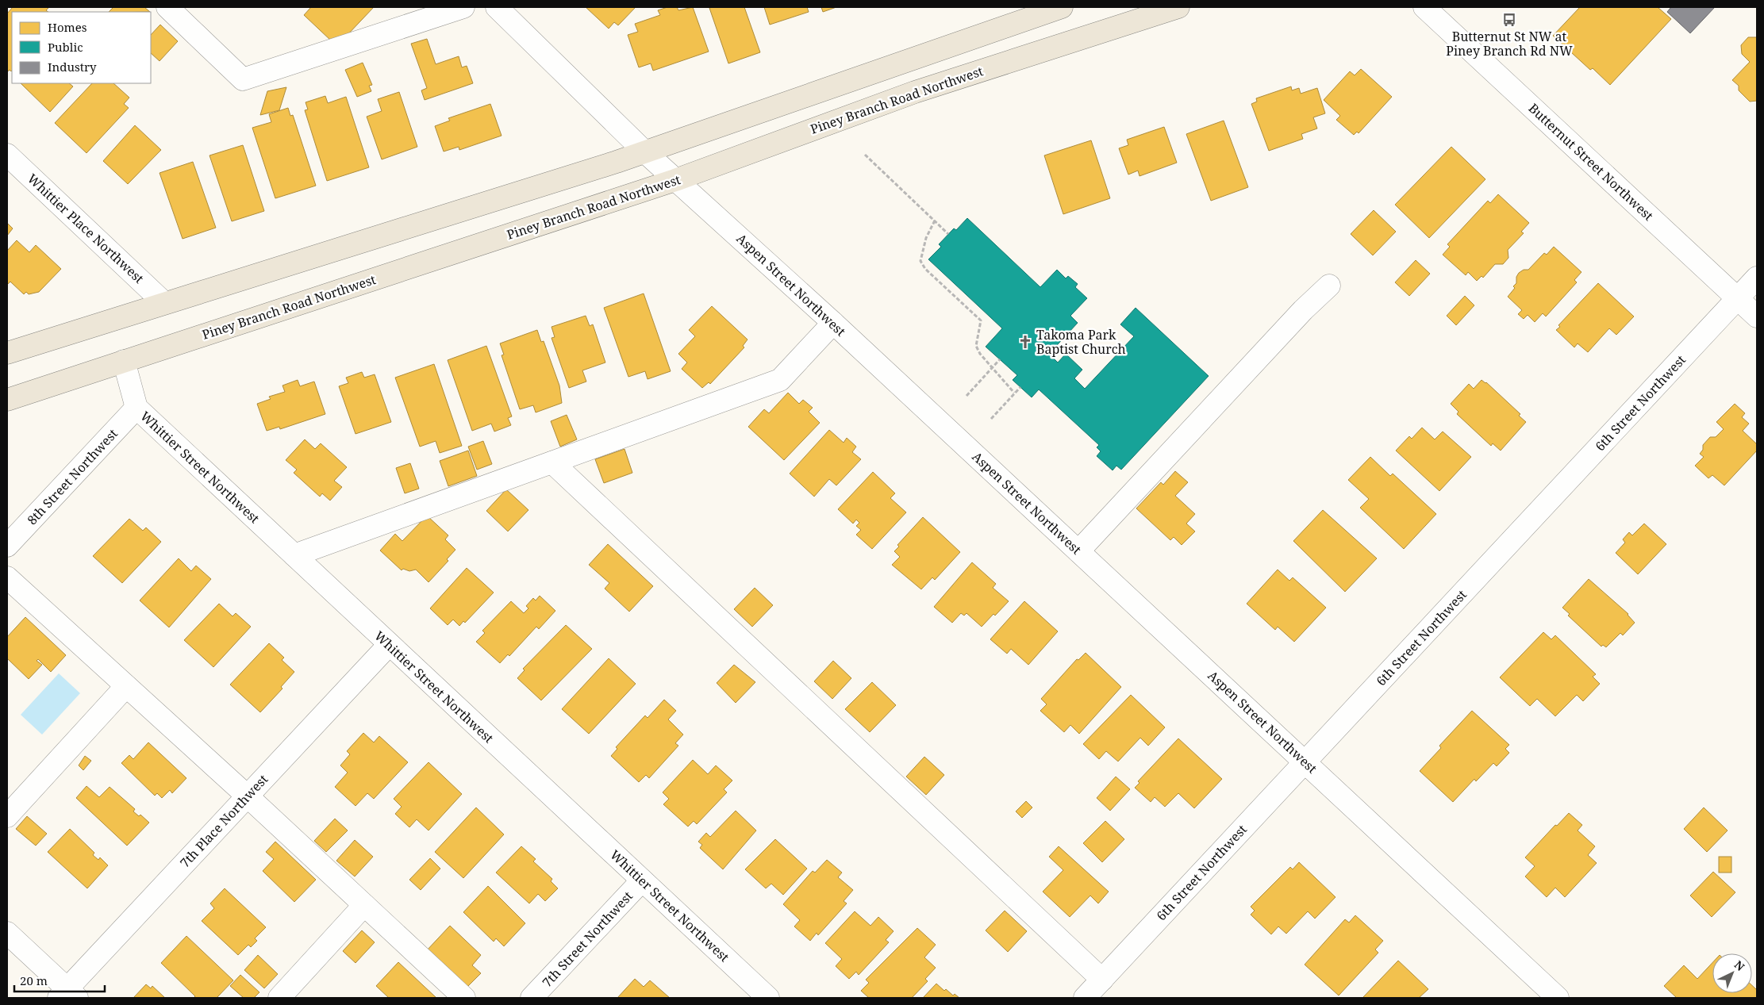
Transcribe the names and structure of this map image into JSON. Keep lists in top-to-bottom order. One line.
{"streets":{"main road":["Piney Branch Road Northwest"],"street":["Butternut Street Northwest","Whittier Place Northwest","Aspen Street Northwest","6th Street Northwest","Whittier Street Northwest","8th Street Northwest","7th Place Northwest","7th Street Northwest"]},"crossings":[["Piney Branch Road Northwest","Aspen Street Northwest"],["Piney Branch Road Northwest","Whittier Street Northwest"],["Butternut Street Northwest","6th Street Northwest"],["Aspen Street Northwest","6th Street Northwest"],["Whittier Street Northwest","8th Street Northwest"],["Whittier Street Northwest","7th Place Northwest"],["Whittier Street Northwest","7th Street Northwest"]],"places":{"bus stop":["Butternut St NW at Piney Branch Rd NW"],"church":["Takoma Park Baptist Church"]},"legend":["Homes","Public","Industry"],"scale_bar":"20 m","north":"top right"}
